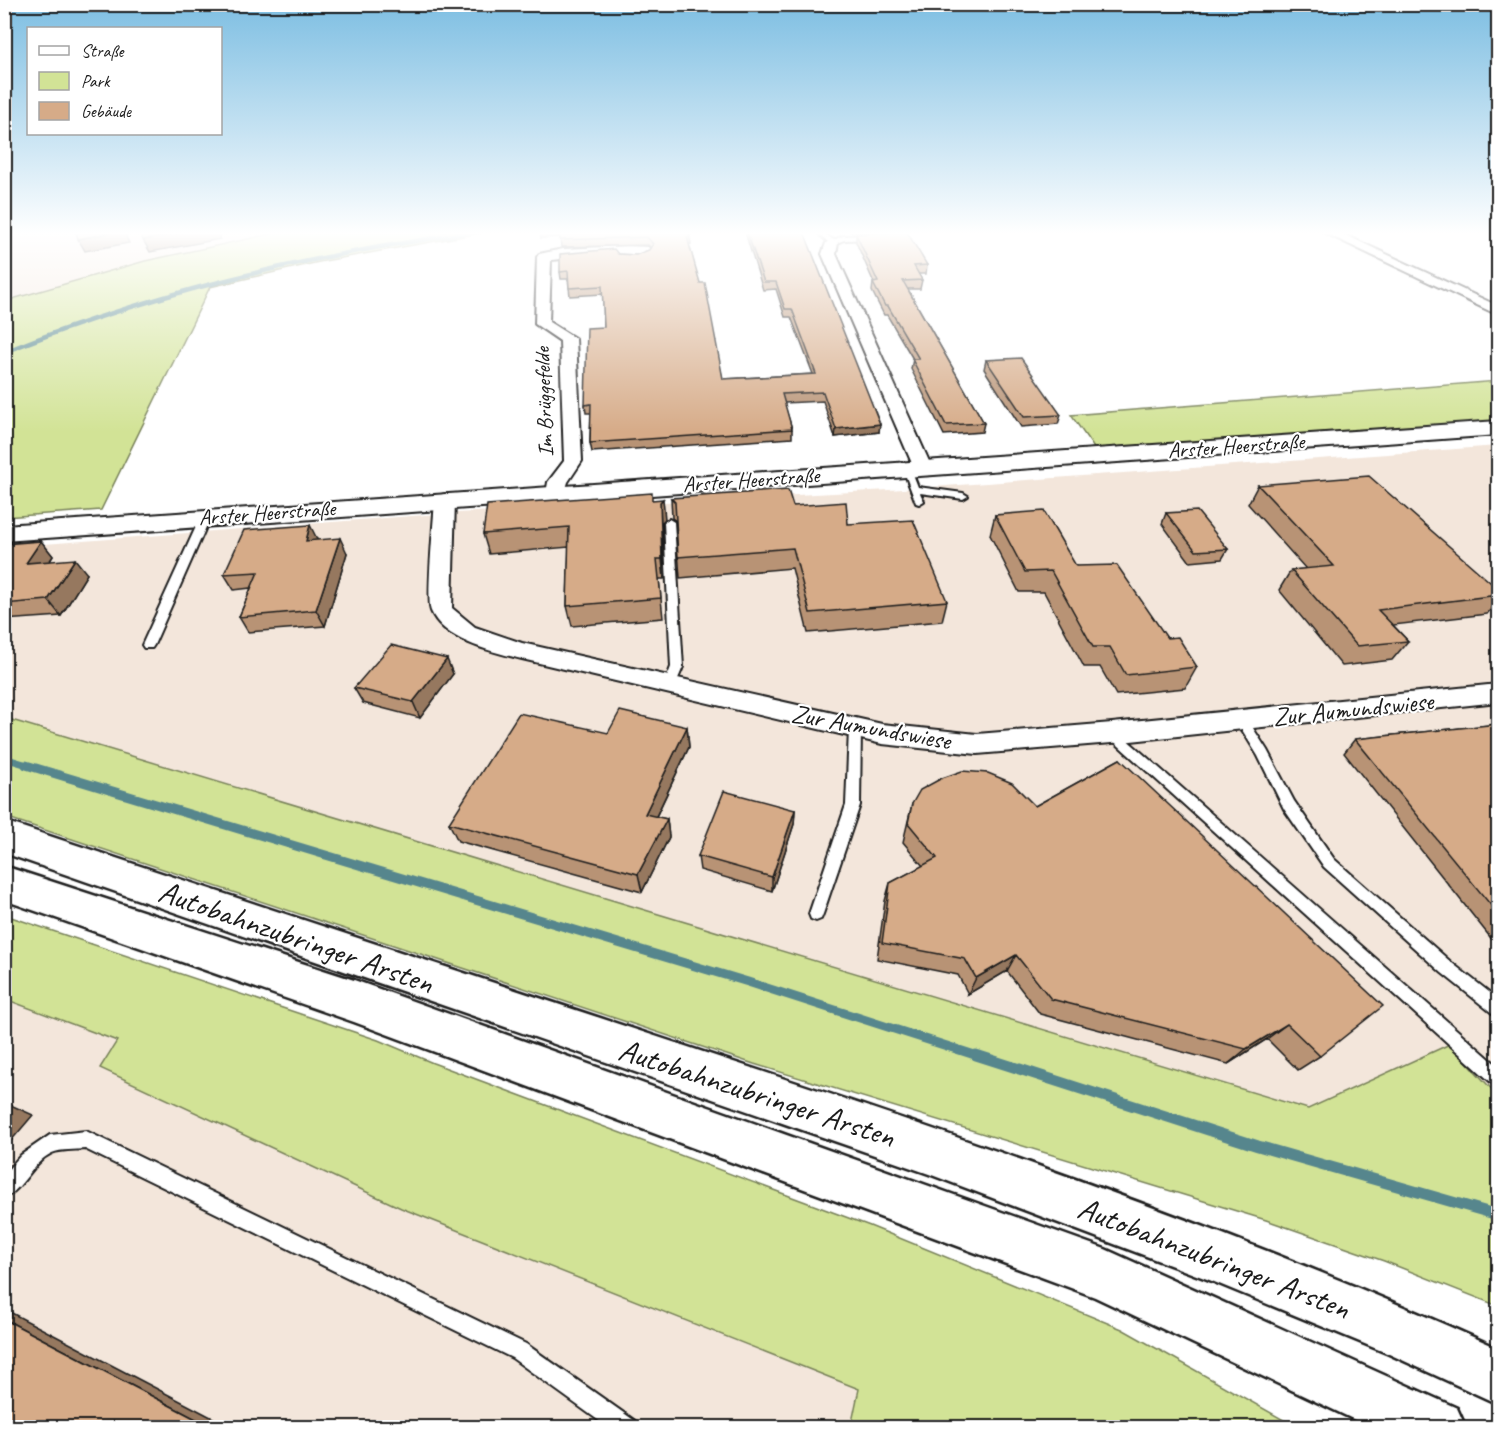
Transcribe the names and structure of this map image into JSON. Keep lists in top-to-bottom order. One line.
{"streets":{"highway":["Autobahnzubringer Arsten"],"street":["Im Brüggefelde","Arster Heerstraße","Zur Aumundswiese"]},"crossings":[["Im Brüggefelde","Arster Heerstraße"],["Arster Heerstraße","Zur Aumundswiese"]],"legend":["Straße","Park","Gebäude"]}
